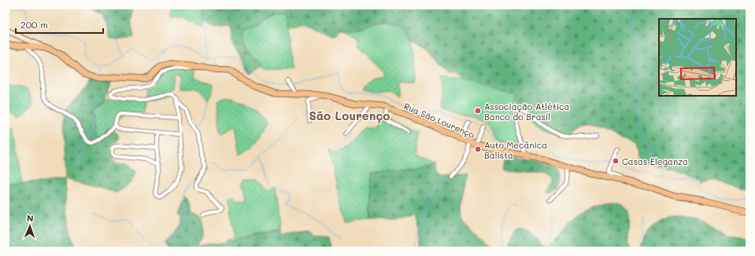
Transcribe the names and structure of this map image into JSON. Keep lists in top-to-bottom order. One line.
{"streets":{"main road":["Rua São Lourenço"]},"districts":["São Lourenço"],"places":["Associação Atlética Banco do Brasil","Auto Mecânica Balista","Casas Eleganza"],"scale_bar":"200 m","north":"top"}
